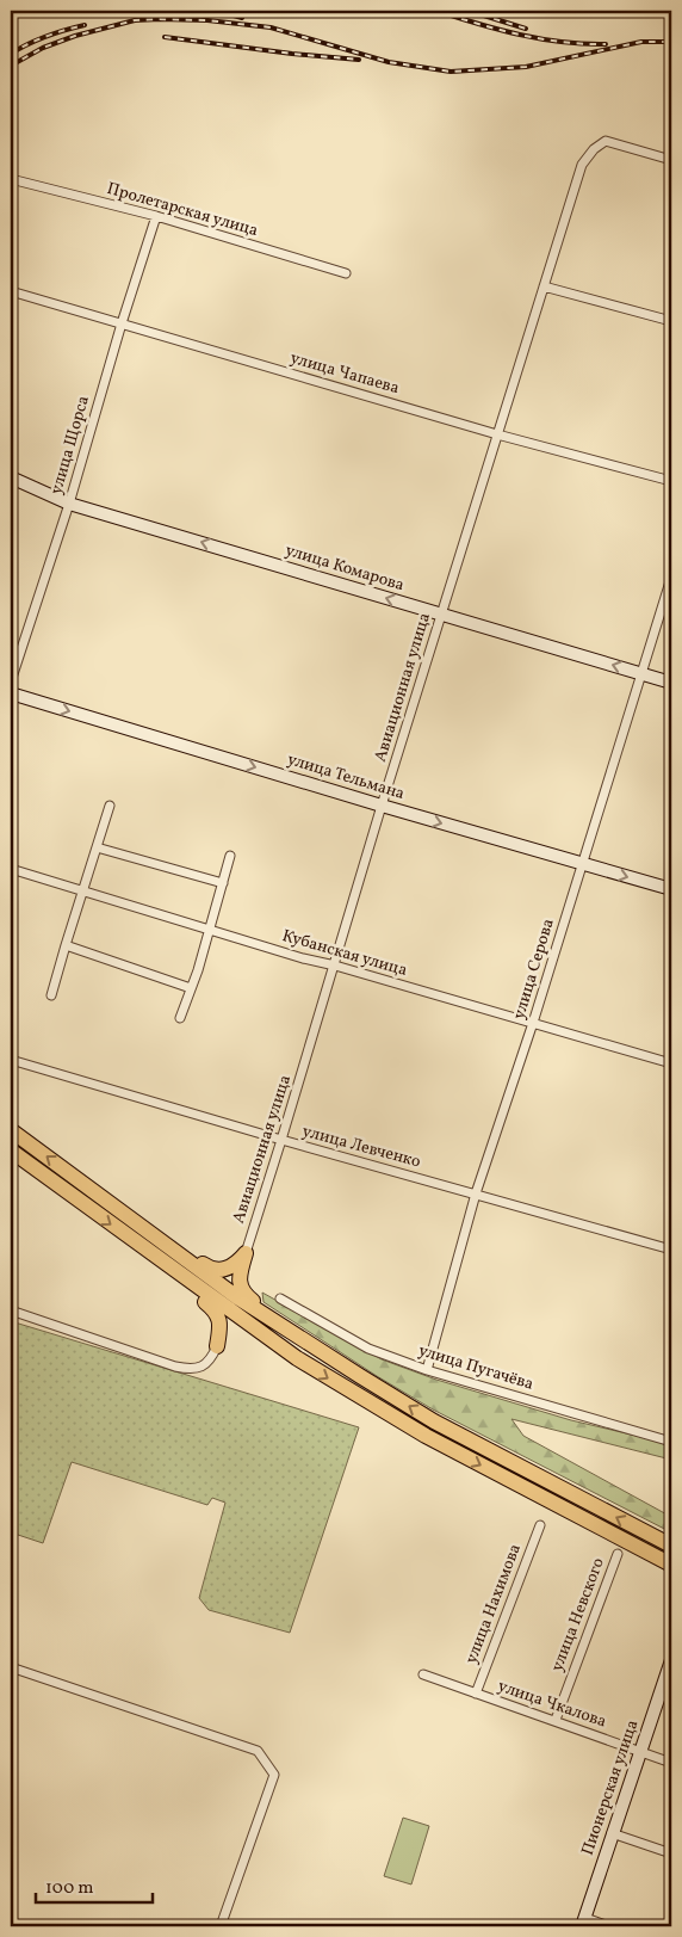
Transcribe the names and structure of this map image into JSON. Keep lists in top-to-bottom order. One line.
{"streets":{"street":["Пролетарская улица","улица Чапаева","улица Щорса","улица Комарова","Авиационная улица","улица Тельмана","Кубанская улица","улица Серова","улица Левченко","улица Пугачёва","улица Нахимова","улица Невского","улица Чкалова","Пионерская улица"]},"crossings":[["Пролетарская улица","улица Щорса"],["улица Чапаева","улица Щорса"],["улица Чапаева","Авиационная улица"],["улица Щорса","улица Комарова"],["улица Комарова","Авиационная улица"],["улица Комарова","улица Серова"],["Авиационная улица","улица Тельмана"],["Авиационная улица","Кубанская улица"],["Авиационная улица","улица Левченко"],["улица Тельмана","улица Серова"],["Кубанская улица","улица Серова"],["улица Серова","улица Левченко"],["улица Серова","улица Пугачёва"],["улица Нахимова","улица Чкалова"],["улица Невского","улица Чкалова"],["улица Чкалова","Пионерская улица"]],"one_way":["улица Комарова","улица Тельмана"],"scale_bar":"100 m"}
